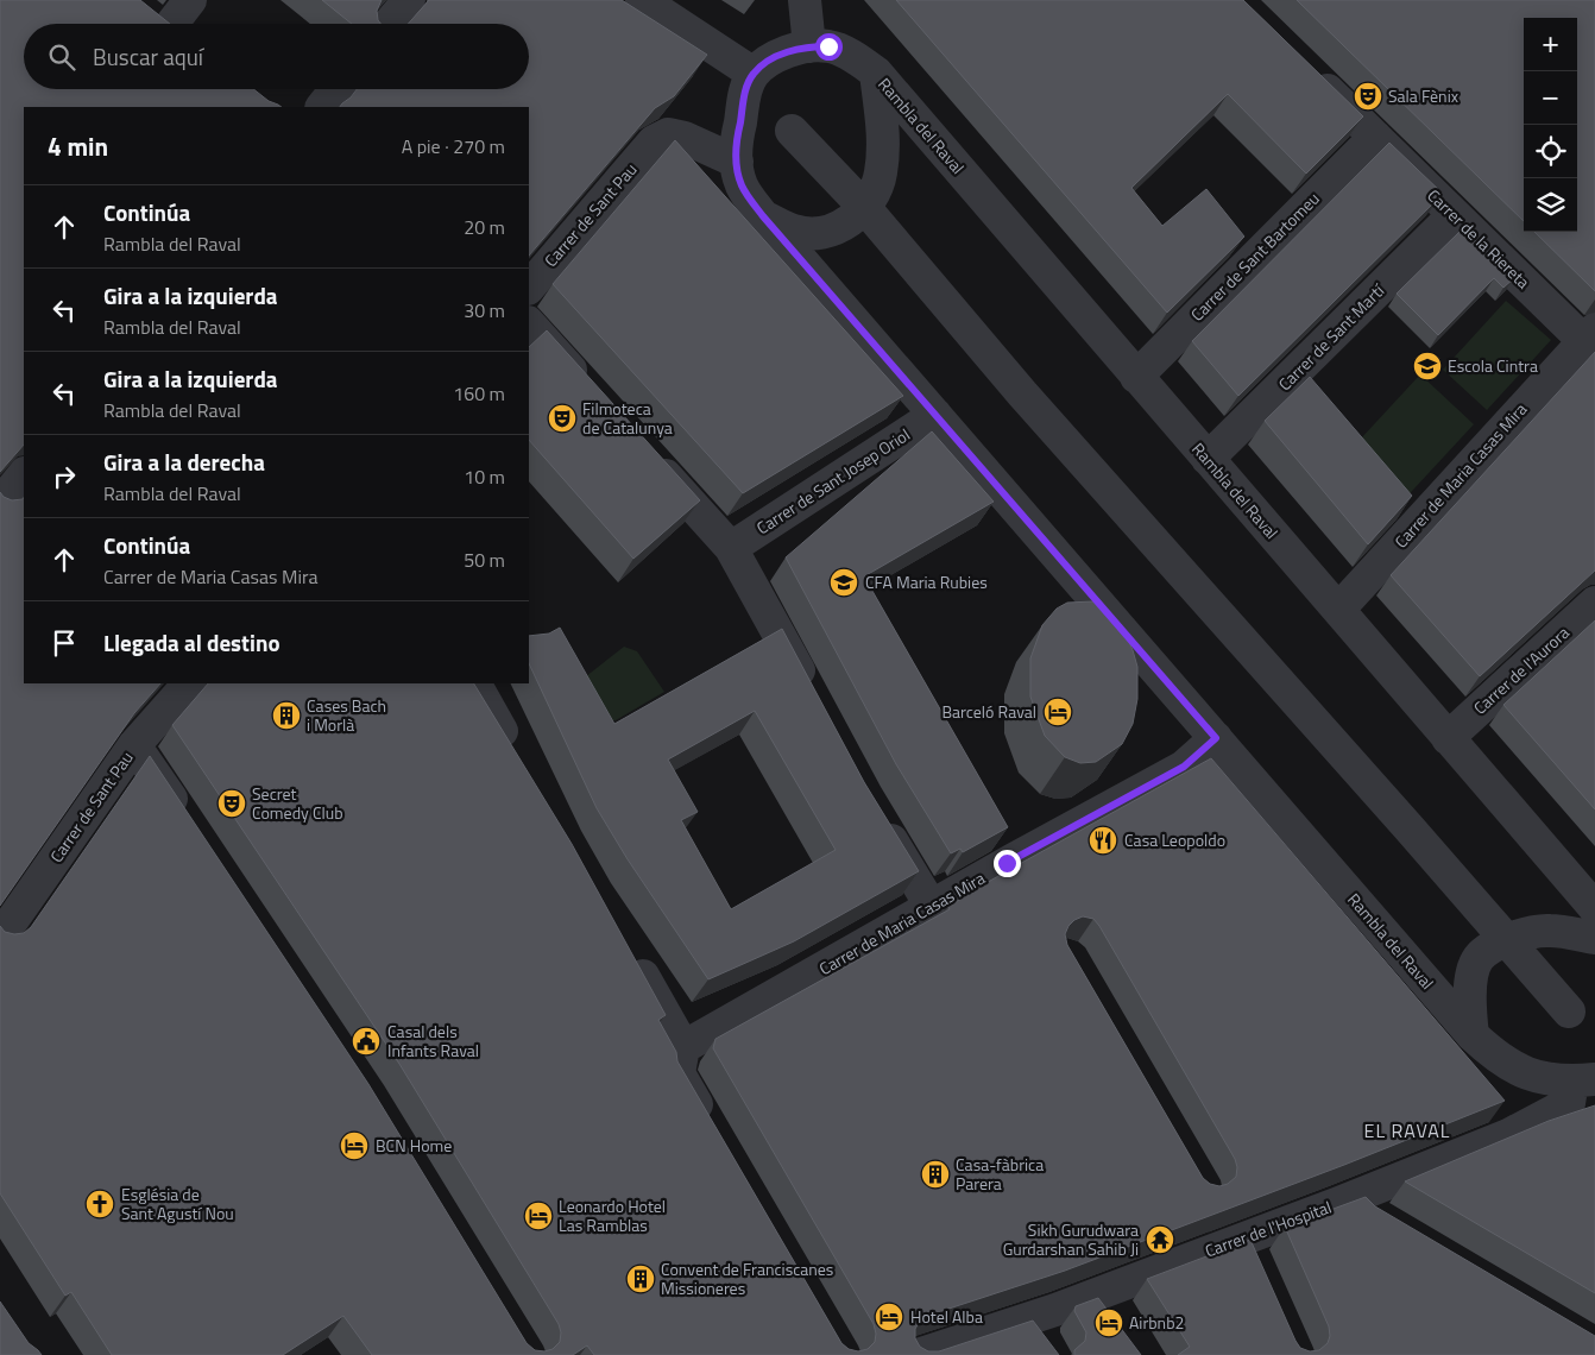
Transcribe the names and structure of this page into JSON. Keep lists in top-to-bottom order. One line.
{"streets":{"street":["Rambla del Raval","Carrer de Sant Pau","Carrer de la Riereta","Carrer de Sant Bartomeu","Carrer de Sant Martí","Carrer de Maria Casas Mira","Carrer de Sant Josep Oriol","Carrer de l'Aurora","Carrer de l'Hospital"]},"crossings":[["Rambla del Raval","Carrer de Sant Pau"],["Rambla del Raval","Carrer de Sant Bartomeu"],["Rambla del Raval","Carrer de Sant Martí"],["Rambla del Raval","Carrer de Maria Casas Mira"],["Rambla del Raval","Carrer de Sant Josep Oriol"],["Rambla del Raval","Carrer de l'Aurora"],["Rambla del Raval","Carrer de l'Hospital"],["Carrer de la Riereta","Carrer de Sant Bartomeu"],["Carrer de la Riereta","Carrer de Sant Martí"],["Carrer de la Riereta","Carrer de Maria Casas Mira"]],"districts":["EL RAVAL"],"places":{"theatre":["Sala Fènix","Filmoteca de Catalunya","Secret Comedy Club"],"school or university":["Escola Cintra","CFA Maria Rubies"],"hotel":["Barceló Raval","BCN Home","Leonardo Hotel Las Ramblas","Hotel Alba","Airbnb2"],"building":["Cases Bach i Morlà","Casa-fàbrica Parera","Convent de Franciscanes Missioneres"],"restaurant":["Casa Leopoldo"],"public building":["Casal dels Infants Raval"],"church":["Església de Sant Agustí Nou"],"temple":["Sikh Gurudwara Gurdarshan Sahib Ji"]},"page":{"map_buttons":["+","−"],"search":"Buscar aquí","heading":["4 min","A pie · 270 m"],"list":[["Continúa","Rambla del Raval","20 m"],["Gira a la izquierda","Rambla del Raval","30 m"],["Gira a la izquierda","Rambla del Raval","160 m"],["Gira a la derecha","Rambla del Raval","10 m"],["Continúa","Carrer de Maria Casas Mira","50 m"],"Llegada al destino"]}}
